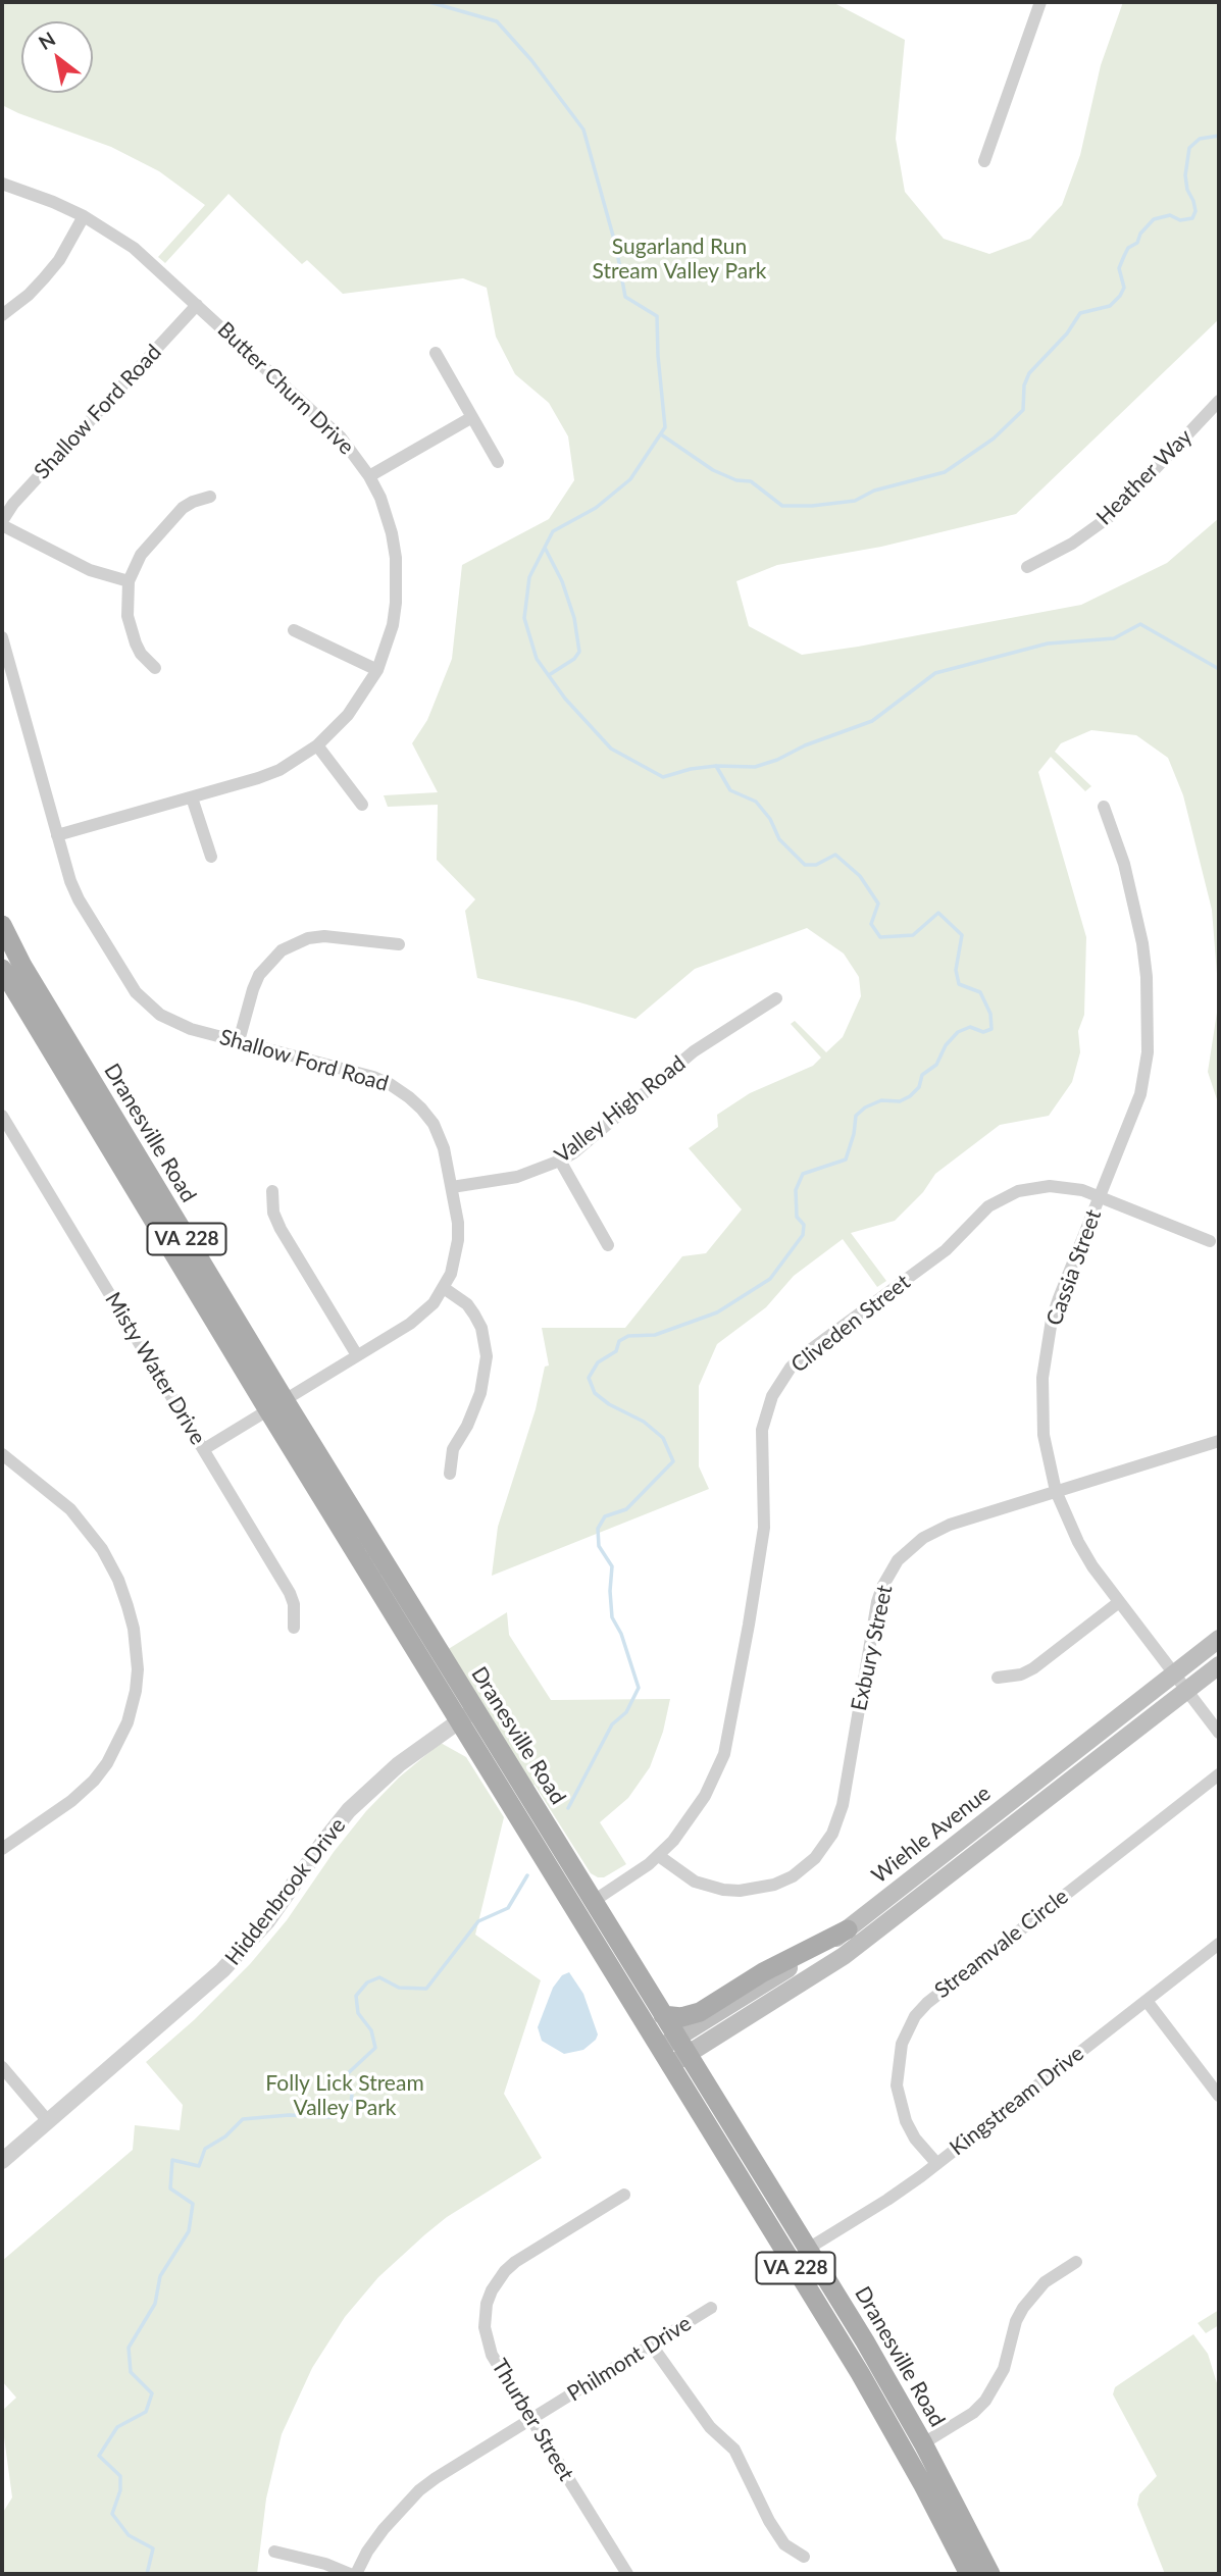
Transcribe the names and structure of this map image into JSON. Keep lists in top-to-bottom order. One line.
{"streets":{"main road":["Dranesville Road","VA 228","Wiehle Avenue"],"street":["Butter Churn Drive","Shallow Ford Road","Heather Way","Valley High Road","Cassia Street","Cliveden Street","Misty Water Drive","Exbury Street","Hiddenbrook Drive","Streamvale Circle","Kingstream Drive","Philmont Drive","Thurber Street"]},"crossings":[["Butter Churn Drive","Shallow Ford Road"],["Shallow Ford Road","Valley High Road"],["Shallow Ford Road","Dranesville Road"],["Shallow Ford Road","Misty Water Drive"],["Dranesville Road","Cliveden Street"],["Dranesville Road","Wiehle Avenue"],["Dranesville Road","Hiddenbrook Drive"],["Dranesville Road","Kingstream Drive"],["Cassia Street","Cliveden Street"],["Cassia Street","Exbury Street"],["Cassia Street","Wiehle Avenue"],["Cliveden Street","Exbury Street"],["Streamvale Circle","Kingstream Drive"],["Philmont Drive","Thurber Street"]],"parks":["Sugarland Run Stream Valley Park","Folly Lick Stream Valley Park"],"north":"top left"}
